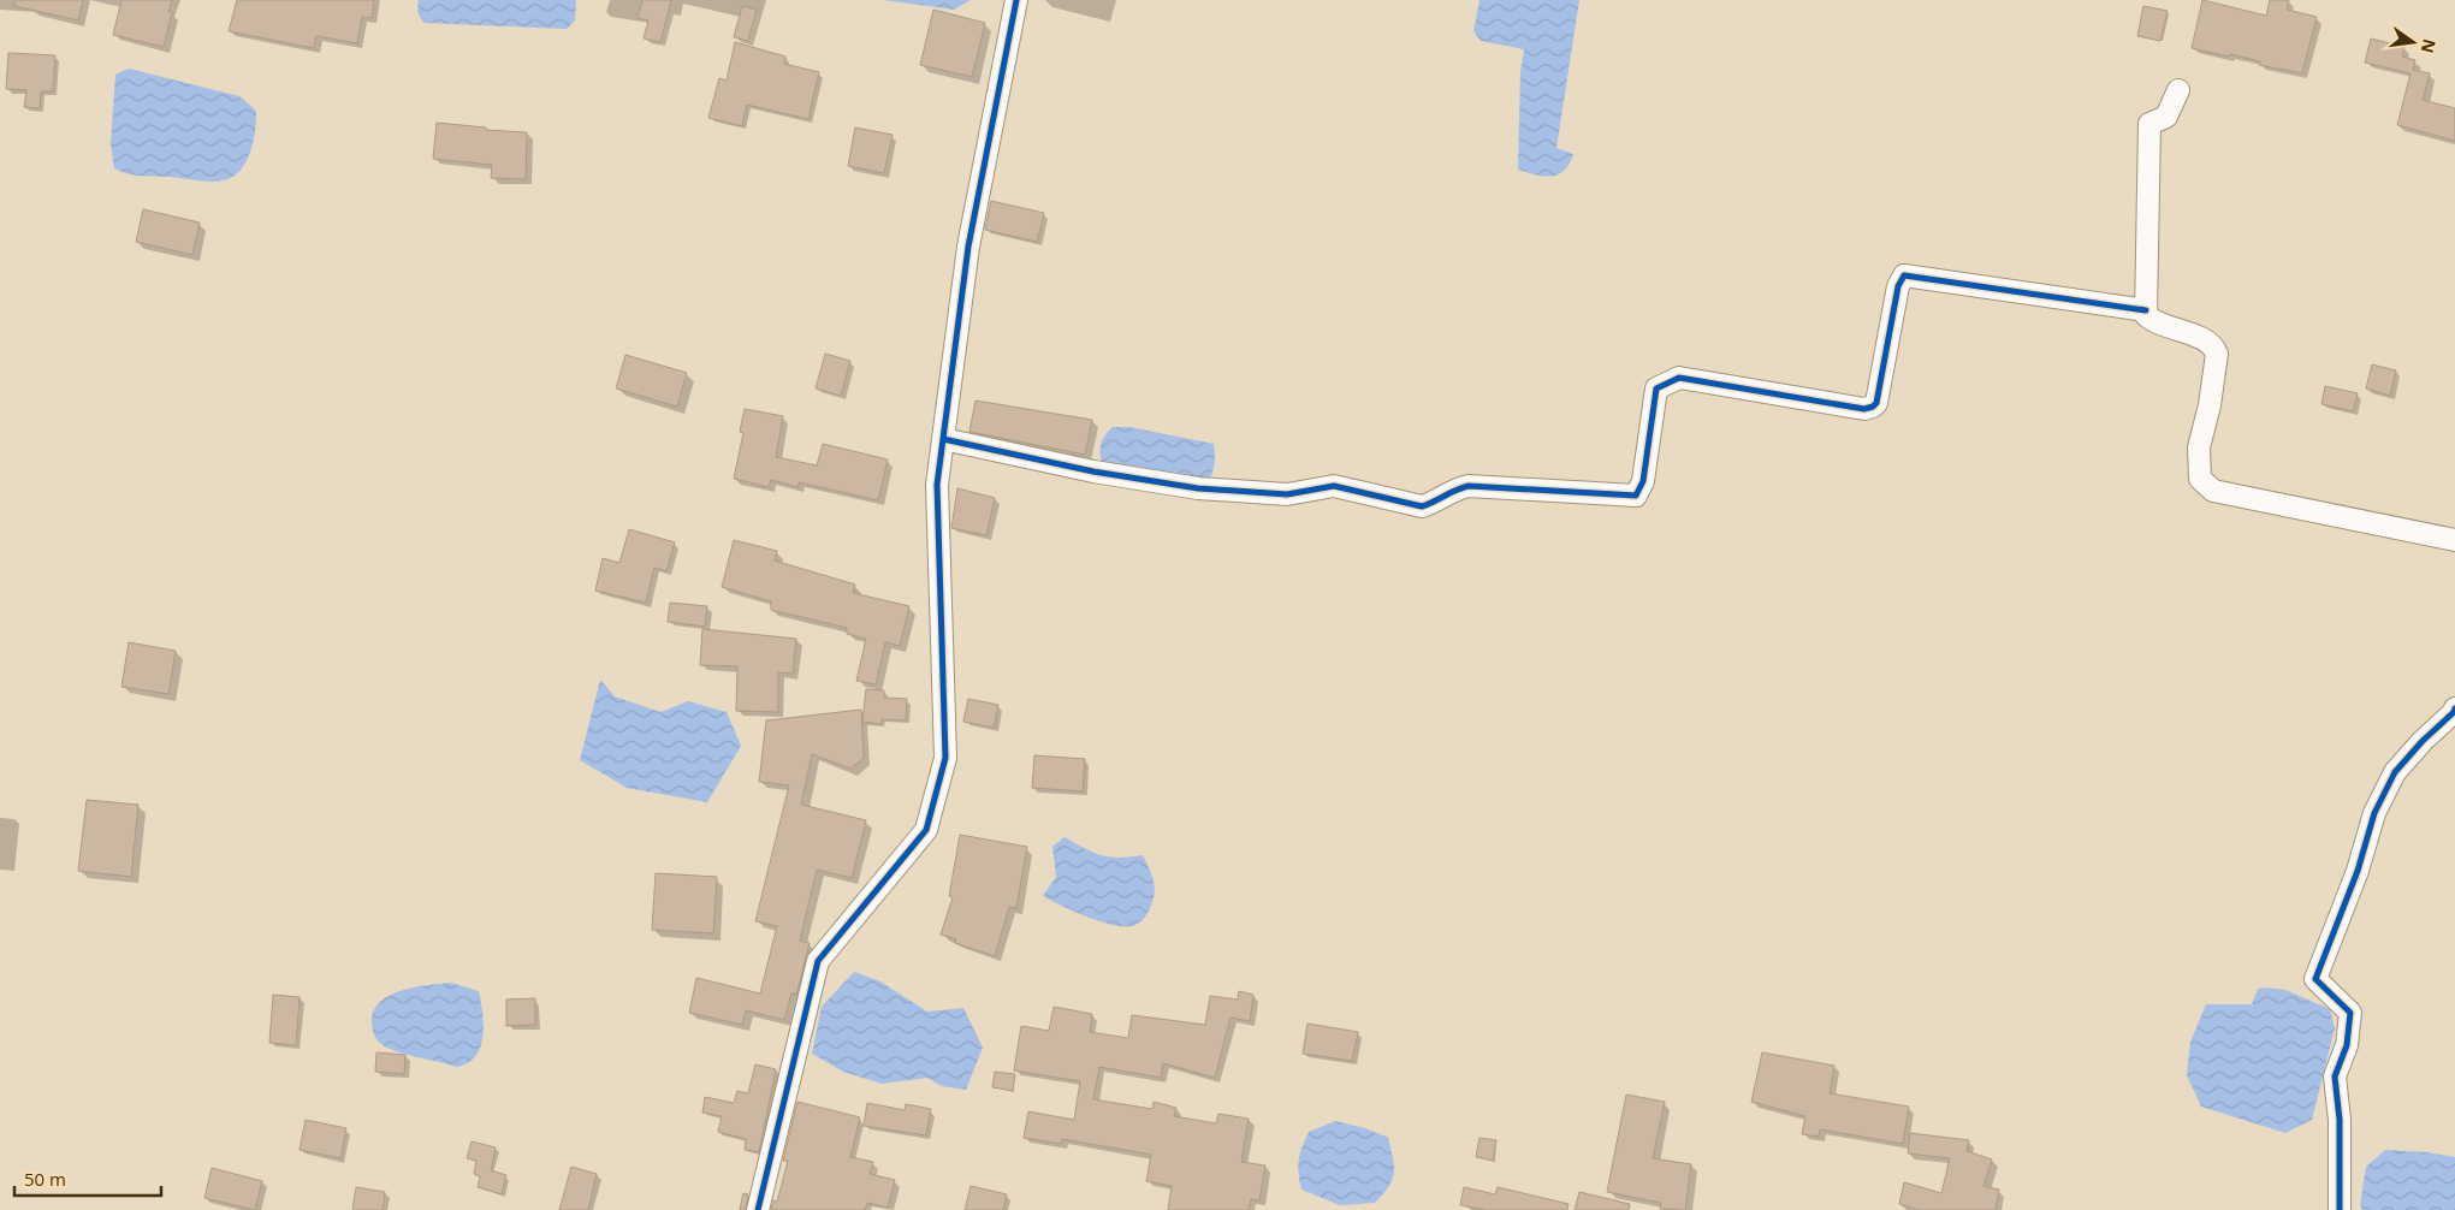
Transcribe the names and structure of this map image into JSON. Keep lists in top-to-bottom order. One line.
{"scale_bar":"50 m","north":"right"}
